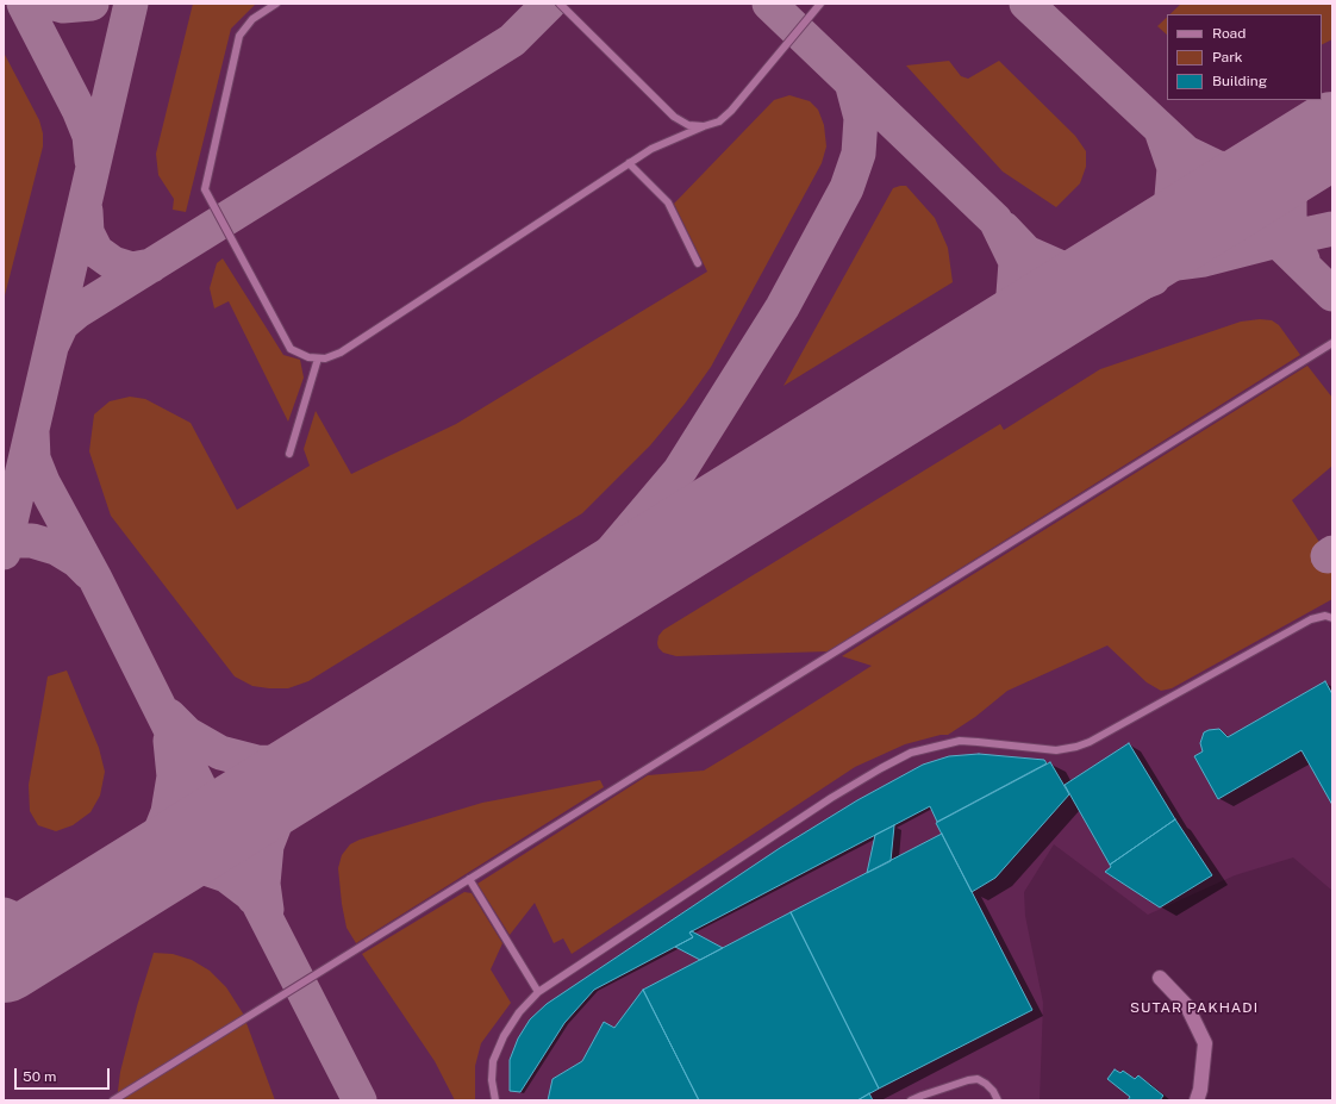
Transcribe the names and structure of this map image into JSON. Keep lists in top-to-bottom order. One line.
{"districts":["SUTAR PAKHADI"],"legend":["Road","Park","Building"],"scale_bar":"50 m"}
